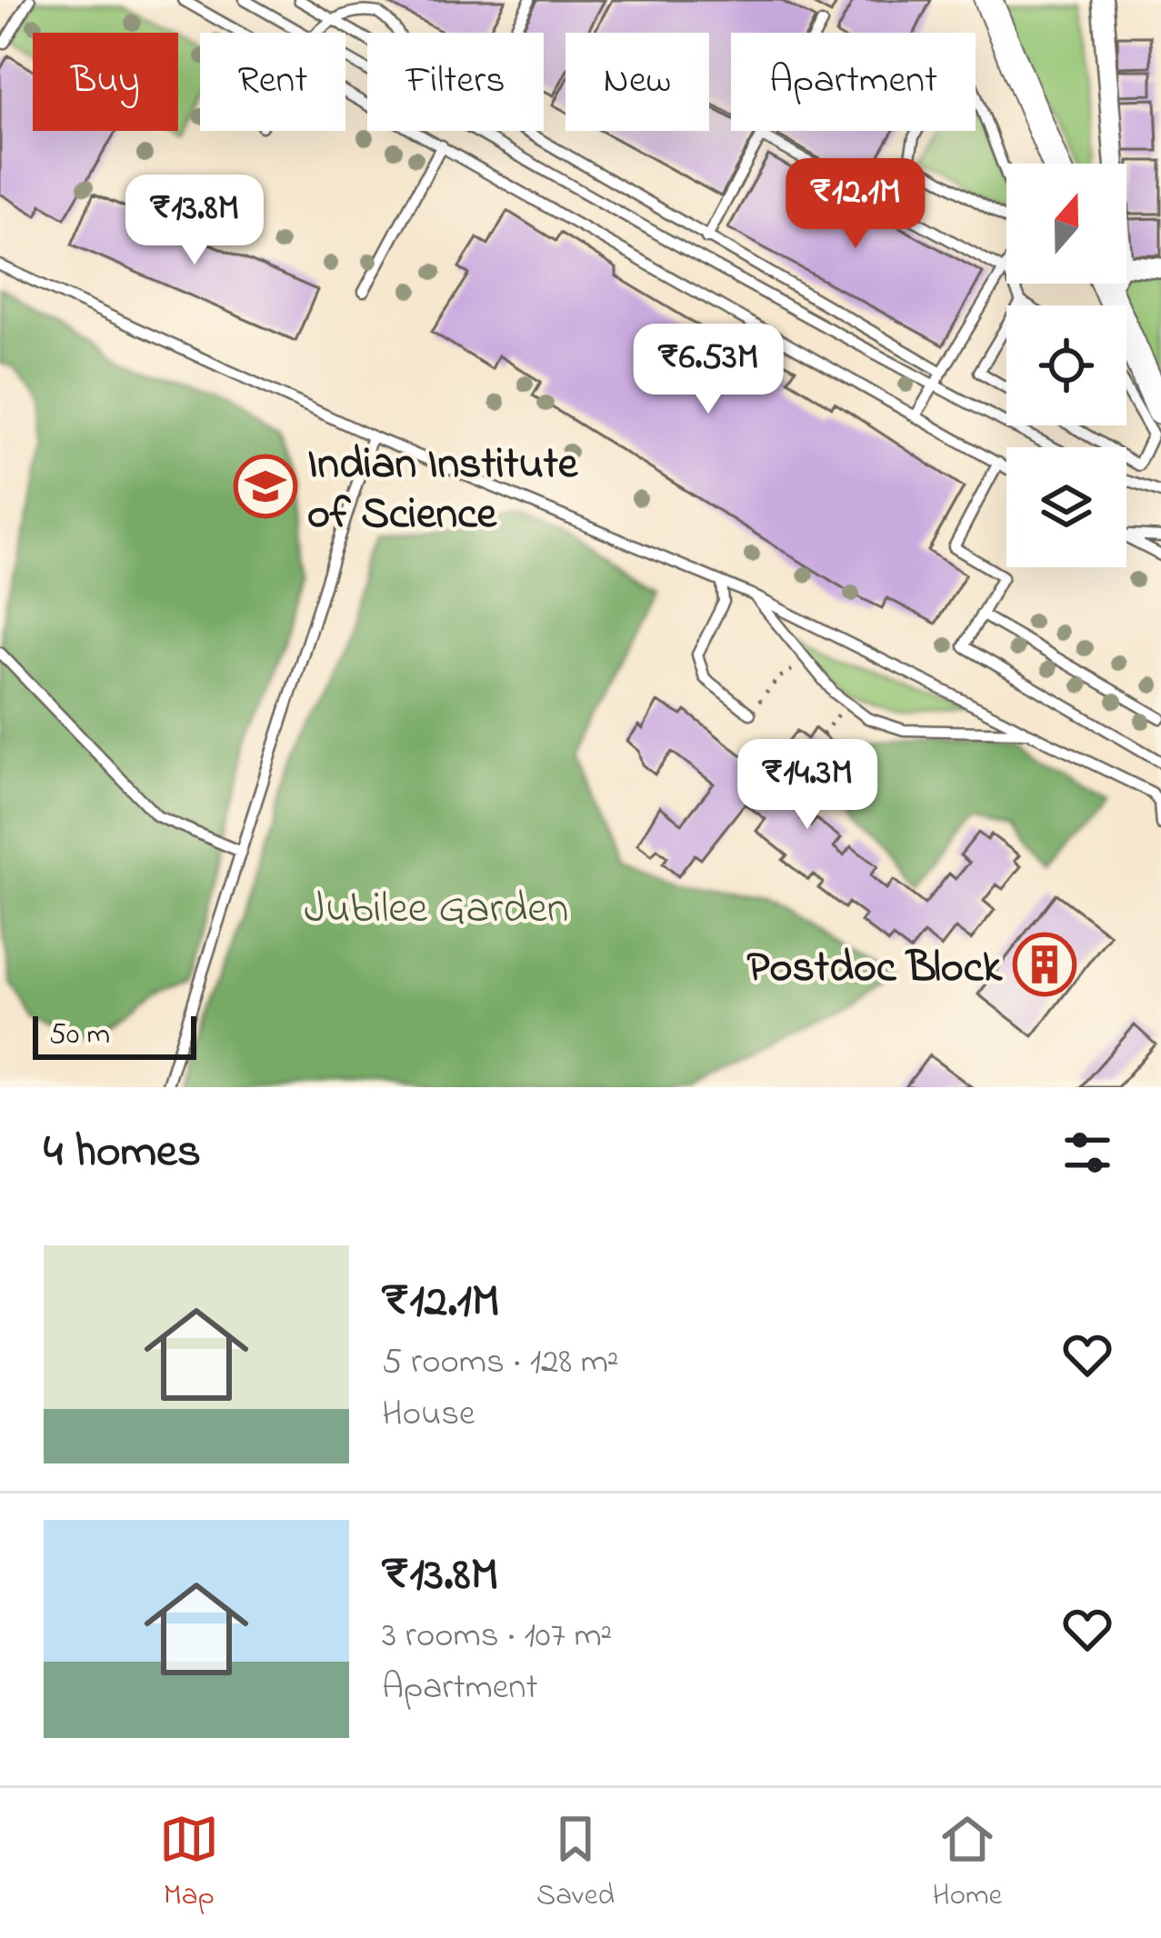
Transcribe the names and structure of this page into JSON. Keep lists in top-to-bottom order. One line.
{"parks":["Jubilee Garden"],"places":{"school or university":["Indian Institute of Science"],"building":["Postdoc Block"]},"scale_bar":"50 m","north":"top","page":{"chip":["Buy","Rent","Filters","New","Apartment"],"price":["₹12.1M","₹13.8M","₹6.53M","₹14.3M"],"scale":"50 m","heading":"4 homes","list":[{"name":"₹12.1M","note":"5 rooms · 128 m² · House"},{"name":"₹13.8M","note":"3 rooms · 107 m² · Apartment"}],"tabs":["Map","Saved","Home"]}}
